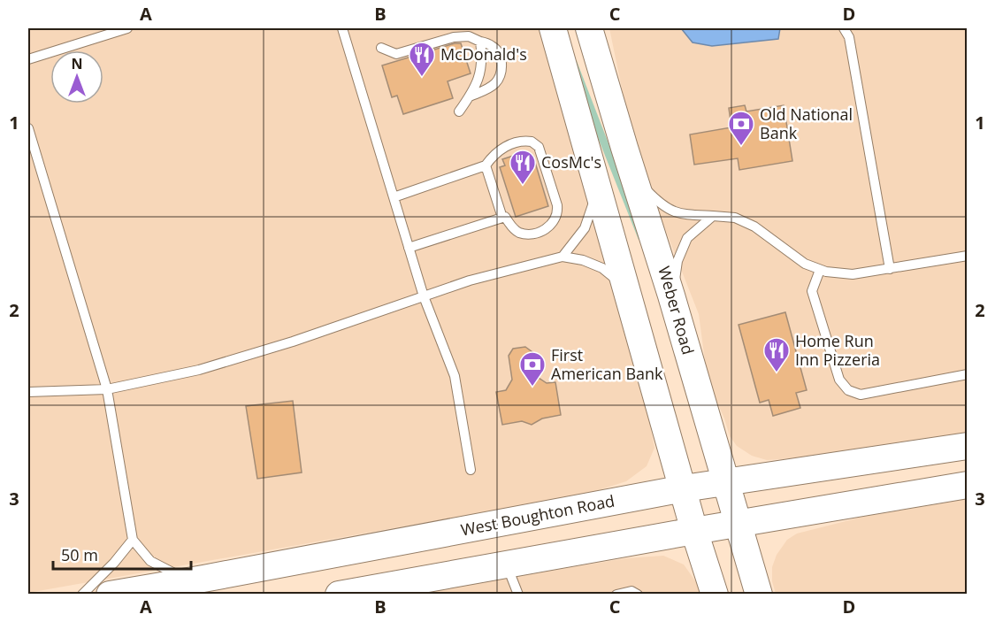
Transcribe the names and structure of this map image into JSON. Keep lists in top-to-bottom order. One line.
{"streets":{"main road":["Weber Road","West Boughton Road"]},"crossings":[["Weber Road","West Boughton Road"]],"places":{"restaurant":["McDonald's","CosMc's","Home Run Inn Pizzeria"],"bank":["Old National Bank","First American Bank"]},"scale_bar":"50 m","north":"top","grid":{"columns":["A","B","C","D"],"rows":["1","2","3"]}}
